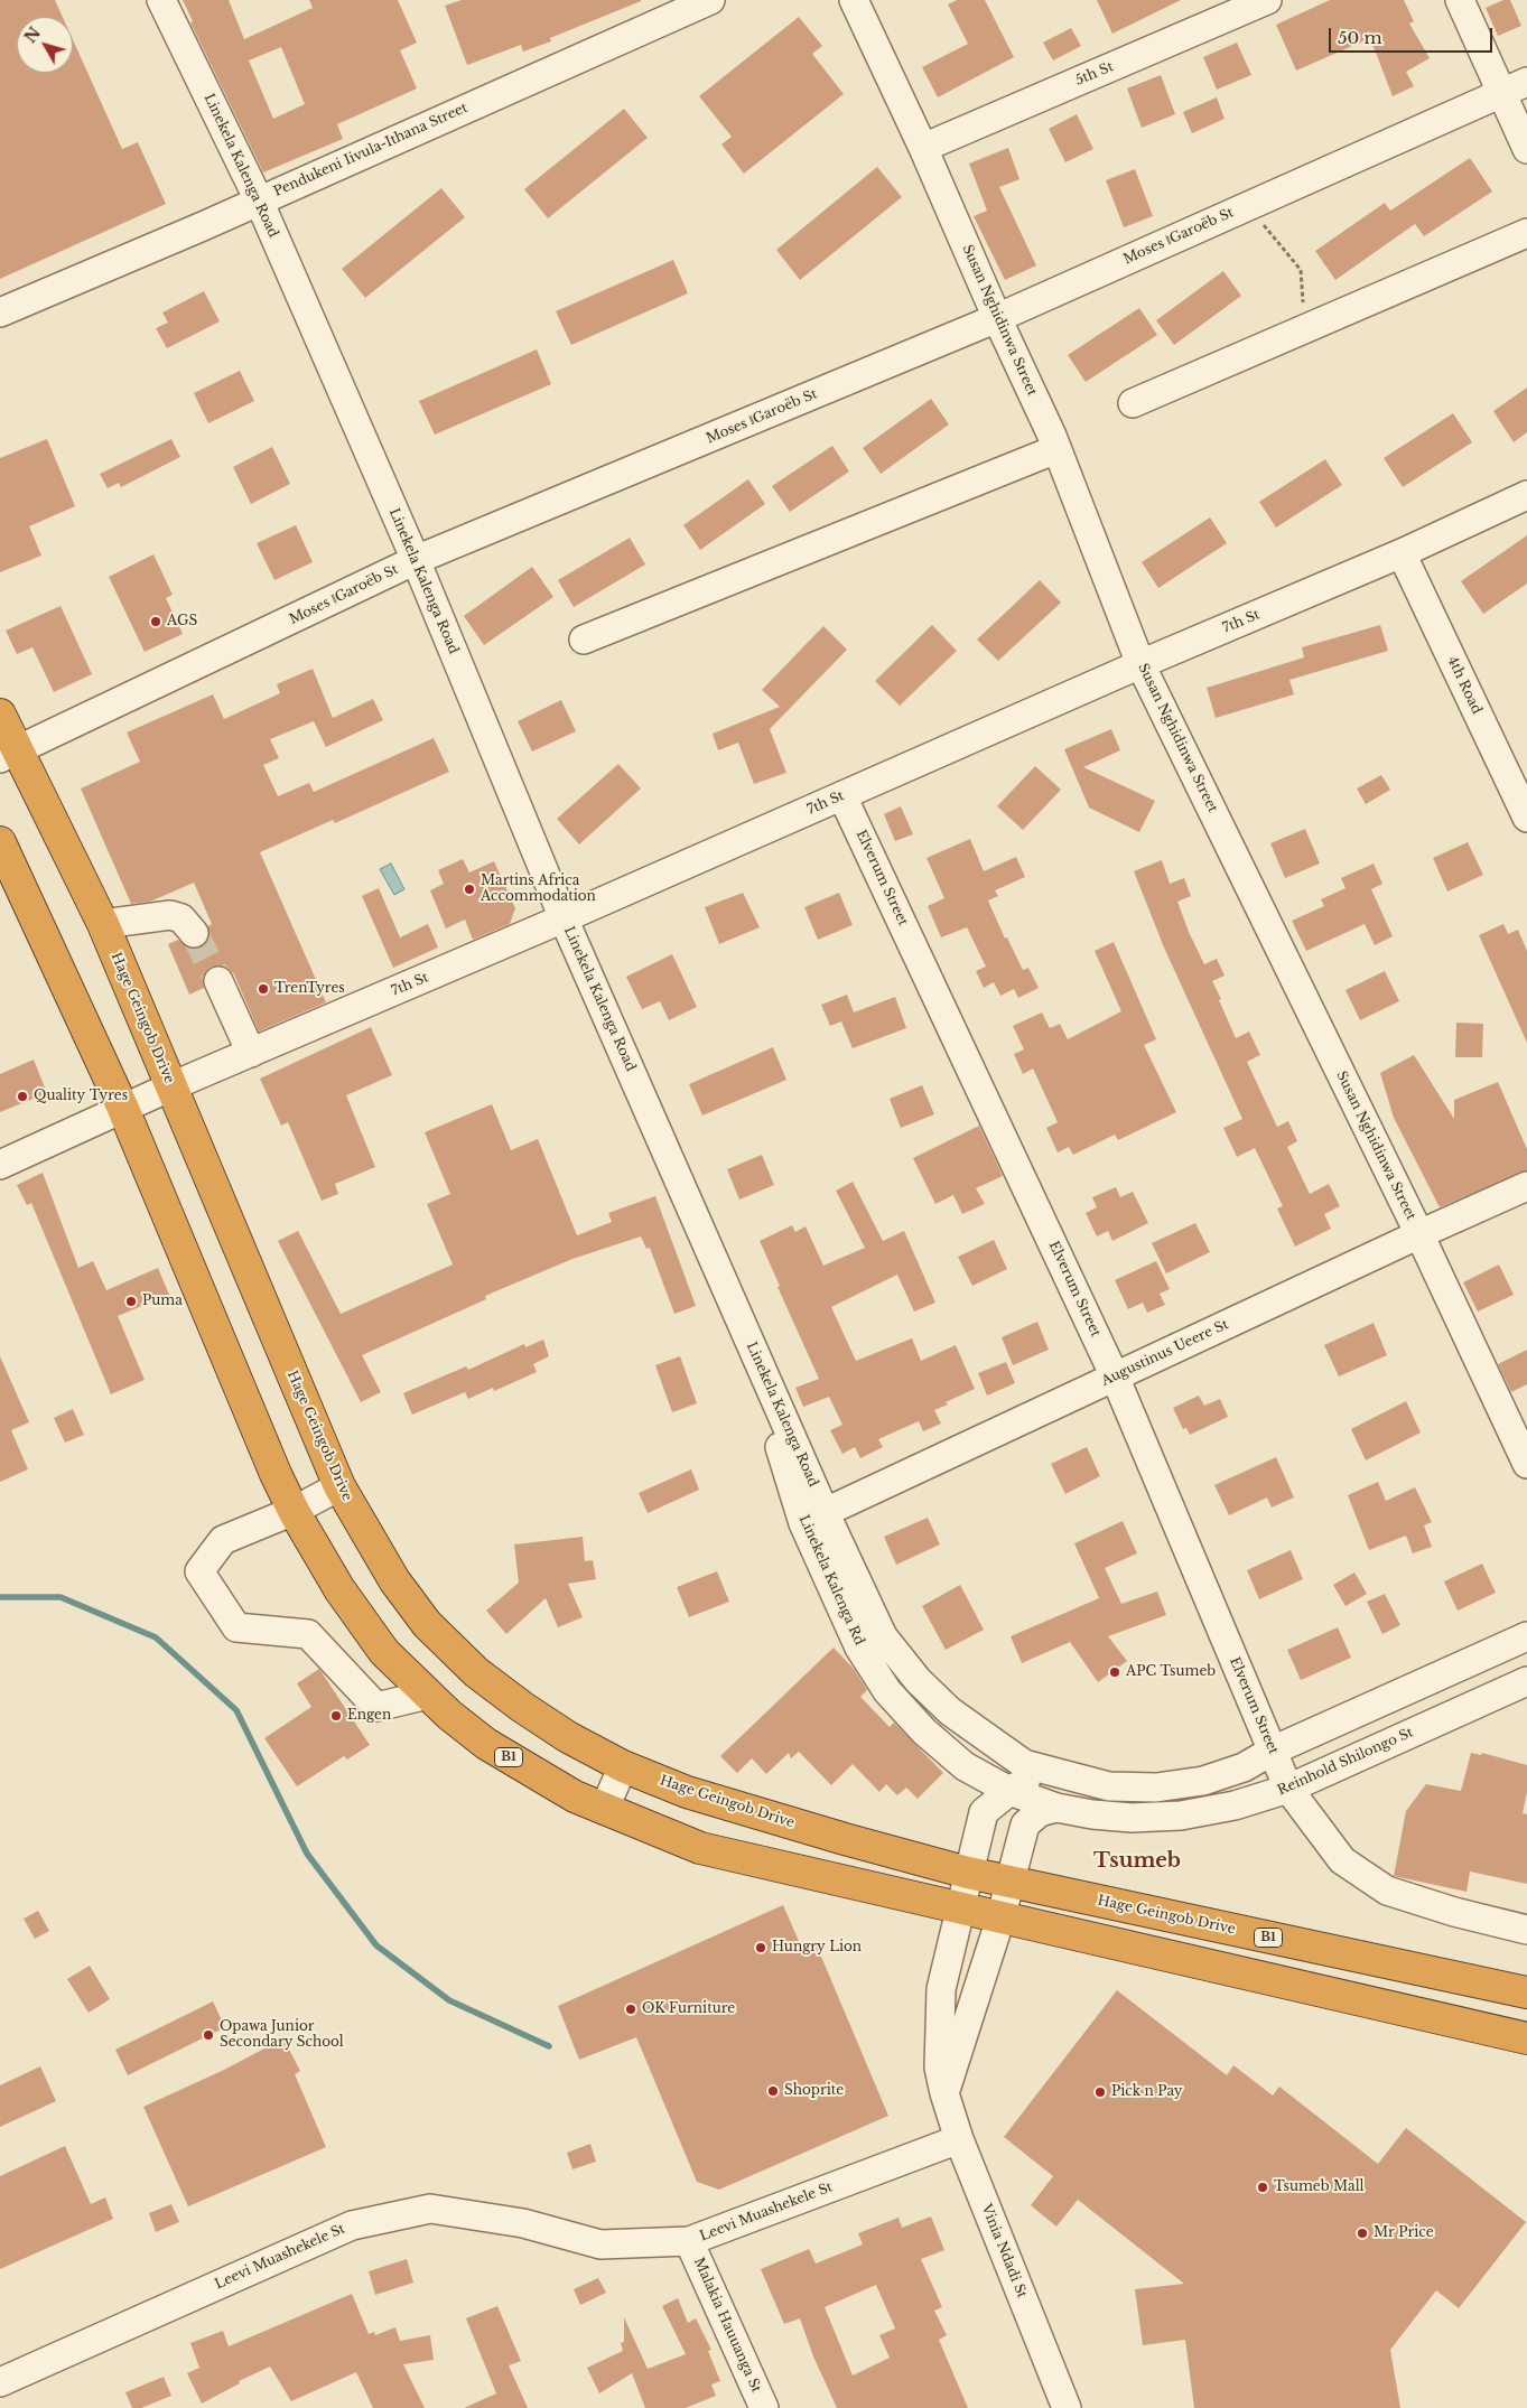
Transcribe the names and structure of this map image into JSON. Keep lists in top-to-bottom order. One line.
{"streets":{"highway":["Hage Geingob Drive","B1"],"street":["5th St","Pendukeni Iivula-Ithana Street","Linekela Kalenga Road","Moses ǁGaroëb St","Susan Nghidinwa Street","7th St","4th Road","Elverum Street","Augustinus Ueere St","Linekela Kalenga Rd","Reinhold Shilongo St","Leevi Muashekele St","Vinia Ndadi St","Malakia Hauuanga St"]},"crossings":[["5th St","Susan Nghidinwa Street"],["Pendukeni Iivula-Ithana Street","Linekela Kalenga Road"],["Linekela Kalenga Road","Moses ǁGaroëb St"],["Linekela Kalenga Road","7th St"],["Linekela Kalenga Road","Augustinus Ueere St"],["Linekela Kalenga Road","Linekela Kalenga Rd"],["Linekela Kalenga Road","Reinhold Shilongo St"],["Moses ǁGaroëb St","Susan Nghidinwa Street"],["Moses ǁGaroëb St","Hage Geingob Drive"],["Susan Nghidinwa Street","7th St"],["Susan Nghidinwa Street","Augustinus Ueere St"],["7th St","4th Road"],["7th St","Elverum Street"],["7th St","Hage Geingob Drive"],["7th St","B1"],["Elverum Street","Augustinus Ueere St"],["Elverum Street","Reinhold Shilongo St"],["Hage Geingob Drive","Vinia Ndadi St"],["Augustinus Ueere St","Linekela Kalenga Rd"],["Linekela Kalenga Rd","Reinhold Shilongo St"],["B1","Vinia Ndadi St"],["Leevi Muashekele St","Vinia Ndadi St"],["Leevi Muashekele St","Malakia Hauuanga St"]],"districts":["Tsumeb"],"places":["AGS","Martins Africa Accommodation","TrenTyres","Quality Tyres","Puma","APC Tsumeb","Engen","Hungry Lion","OK Furniture","Opawa Junior Secondary School","Shoprite","Pick n Pay","Tsumeb Mall","Mr Price"],"scale_bar":"50 m","north":"top left"}
